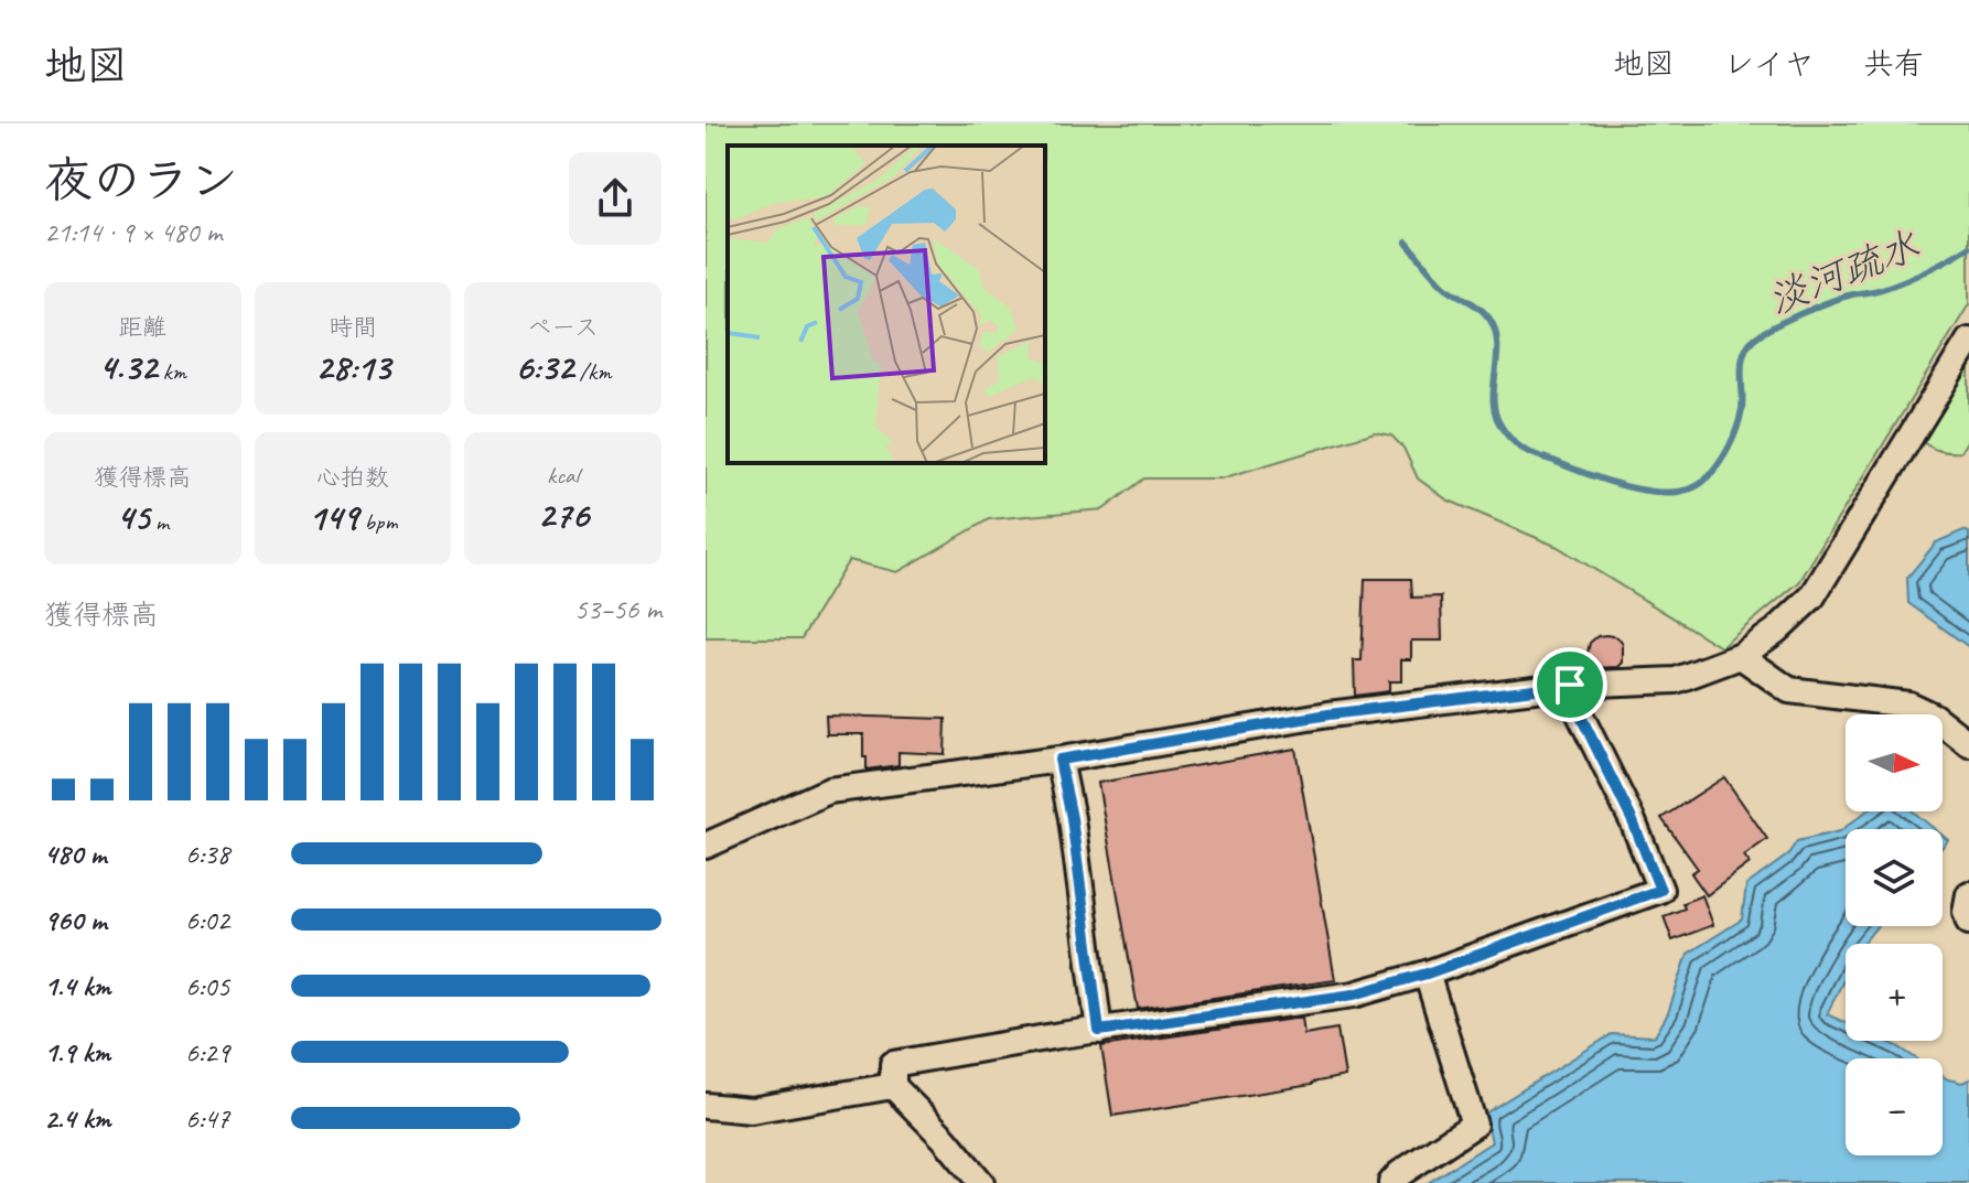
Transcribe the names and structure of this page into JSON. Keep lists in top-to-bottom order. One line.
{"water":["淡河疏水"],"north":"right","page":{"header":"地図","nav":["地図","レイヤ","共有"],"heading":["夜のラン","21:14 · 9 × 480 m"],"stats":[["距離","4.32 km"],["時間","28:13"],["ペース","6:32 /km"],["獲得標高","45 m"],["心拍数","149 bpm"],["kcal","276"]],"chart":["獲得標高","53–56 m"],"map_buttons":["+","−"],"list":[{"name":"480 m","note":"6:38"},{"name":"960 m","note":"6:02"},{"name":"1.4 km","note":"6:05"},{"name":"1.9 km","note":"6:29"},{"name":"2.4 km","note":"6:47"}]}}
